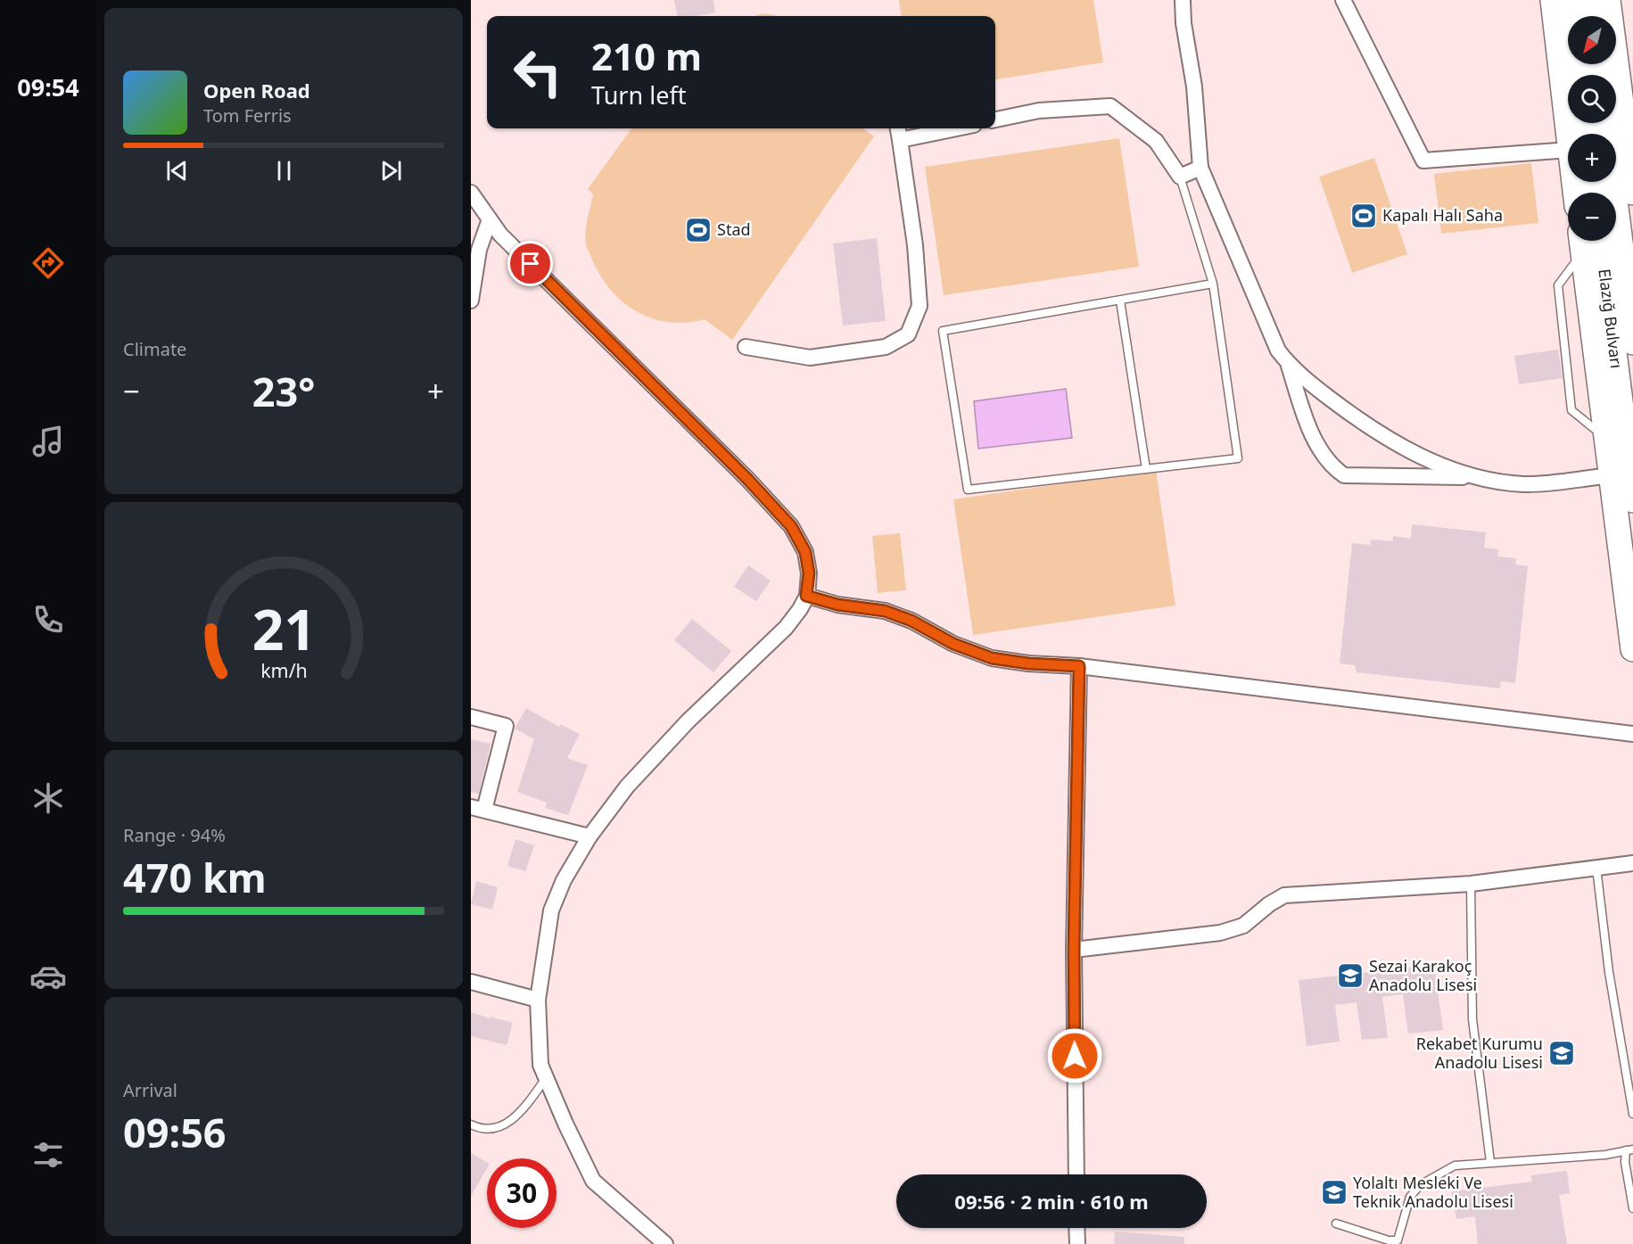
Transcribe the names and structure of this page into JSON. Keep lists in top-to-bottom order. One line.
{"streets":{"highway":["Elazığ Bulvarı"]},"places":{"sports":["Kapalı Halı Saha","Stad"],"school or university":["Sezai Karakoç Anadolu Lisesi","Rekabet Kurumu Anadolu Lisesi","Yolaltı Mesleki Ve Teknik Anadolu Lisesi"]},"north":"bottom left","page":{"tabs":"09:54","map_buttons":["+","−"],"turn":["210 m","Turn left"],"song":["Open Road","Tom Ferris"],"tile":["Climate",["Range · 94%","470 km"],["Arrival","09:56"]],"heat":["−","23°","+"],"limit":"30","trip":"09:56 · 2 min · 610 m","gauge":["21","km/h"]}}
